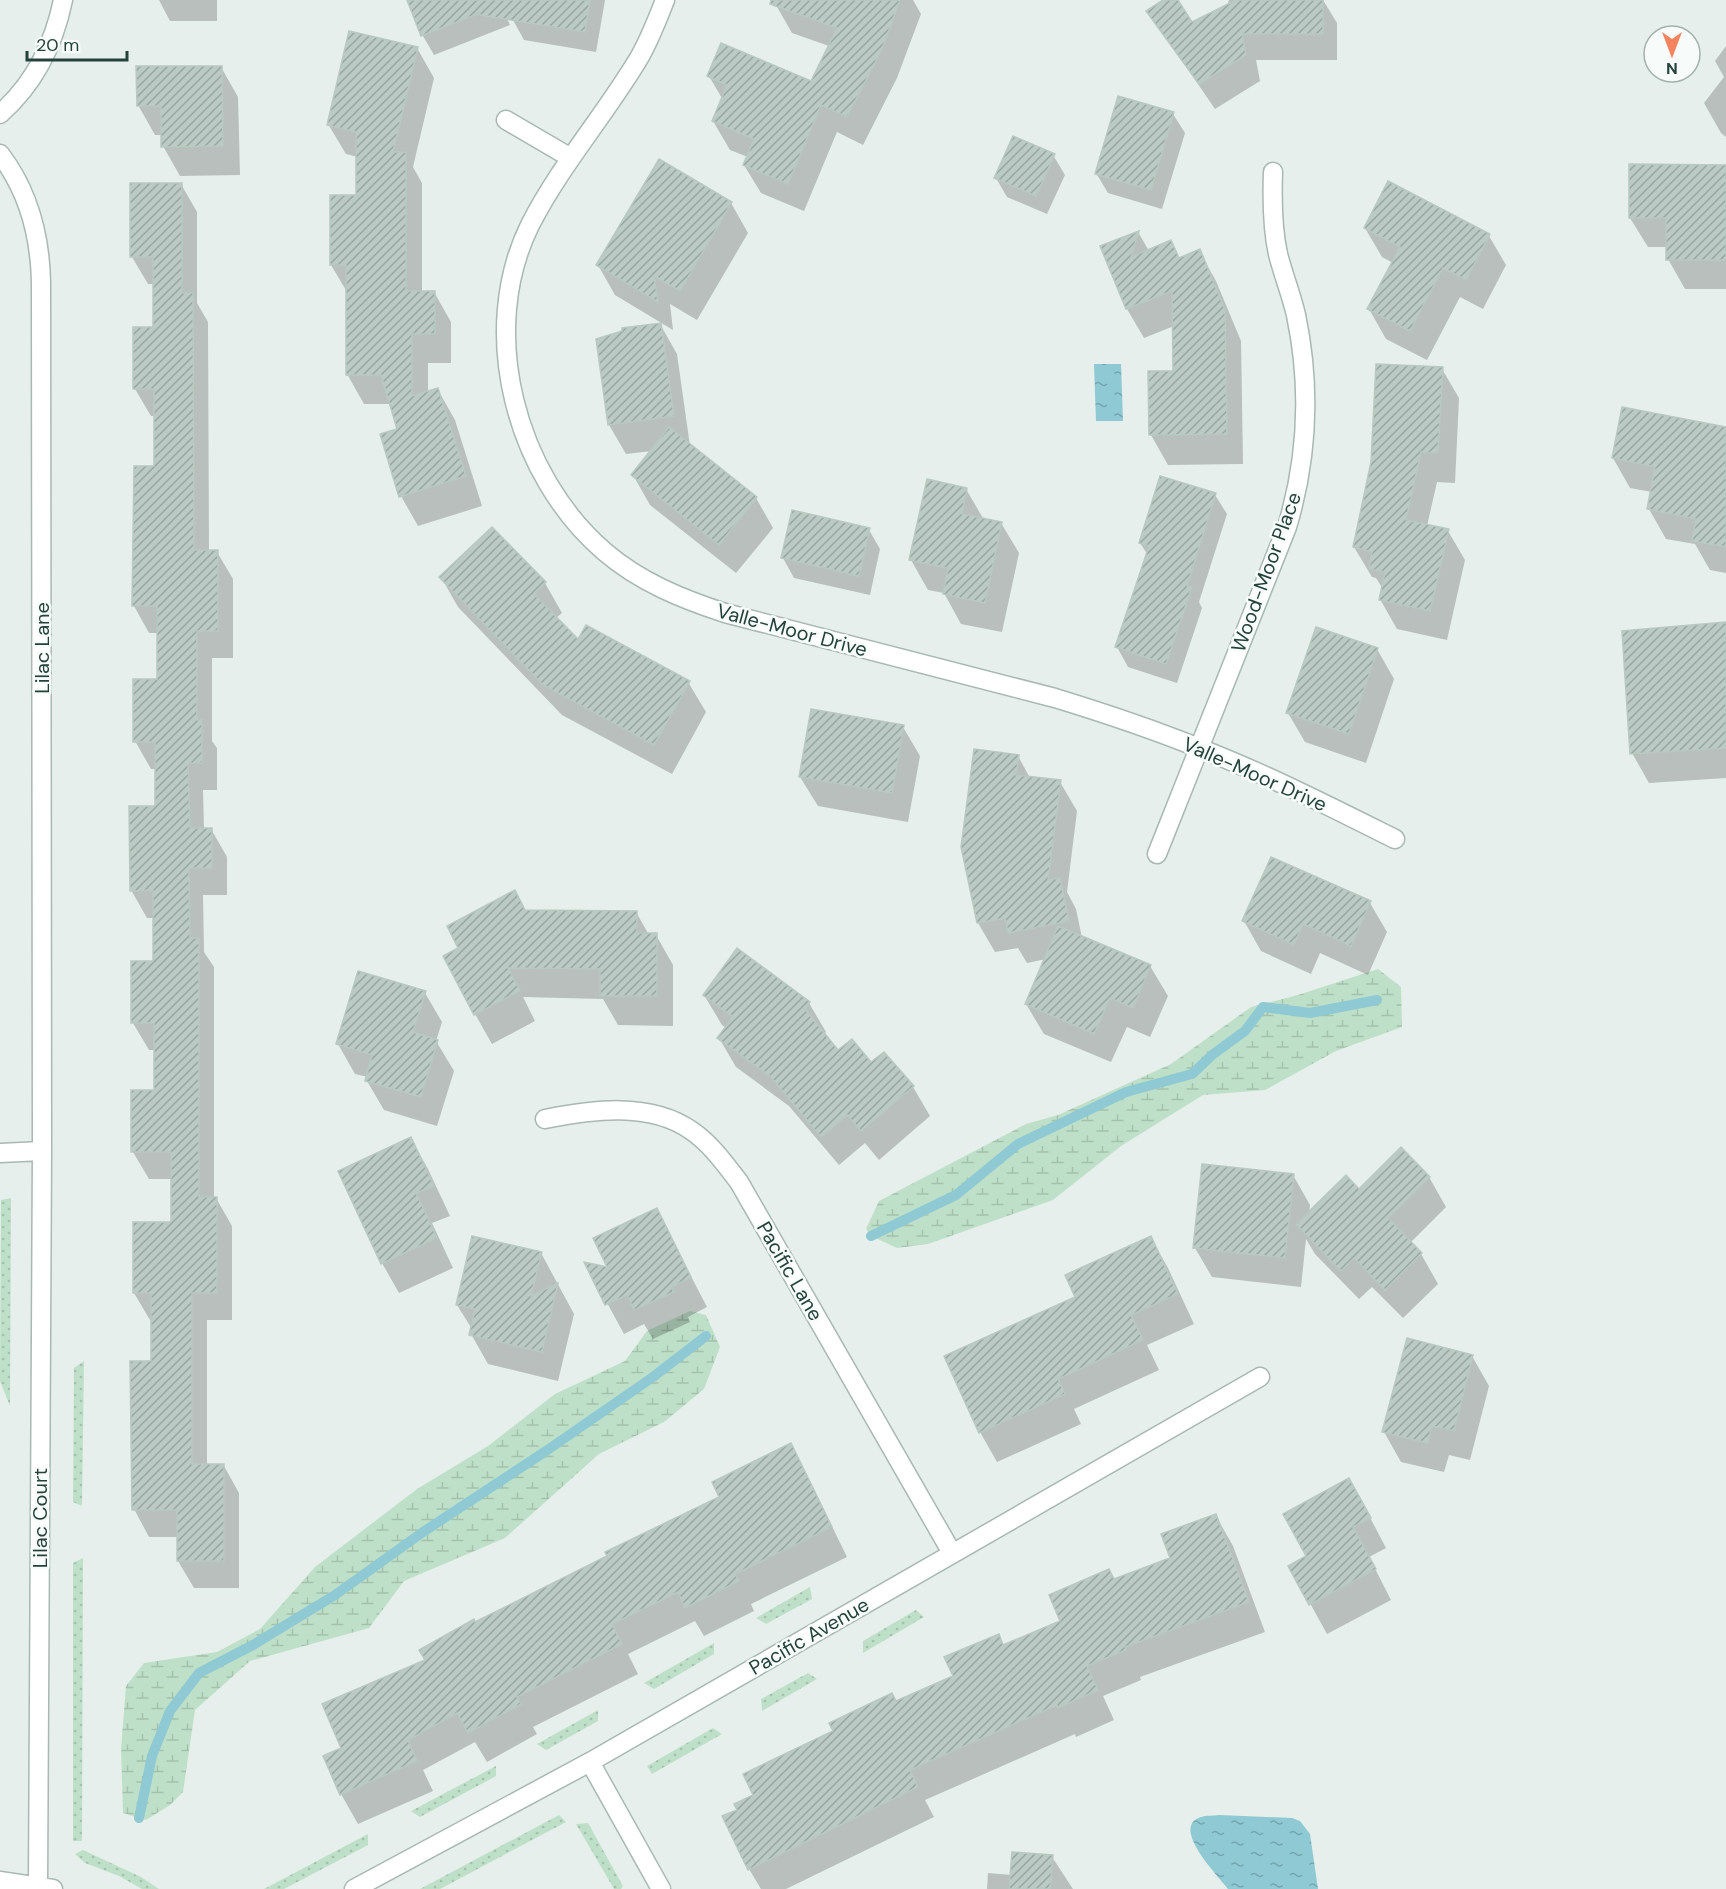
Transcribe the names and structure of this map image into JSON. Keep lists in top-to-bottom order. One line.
{"streets":{"street":["Wood-Moor Place","Valle-Moor Drive","Lilac Lane","Pacific Lane","Lilac Court","Pacific Avenue"]},"crossings":[["Wood-Moor Place","Valle-Moor Drive"],["Lilac Lane","Lilac Court"],["Pacific Lane","Pacific Avenue"]],"scale_bar":"20 m","north":"bottom"}
